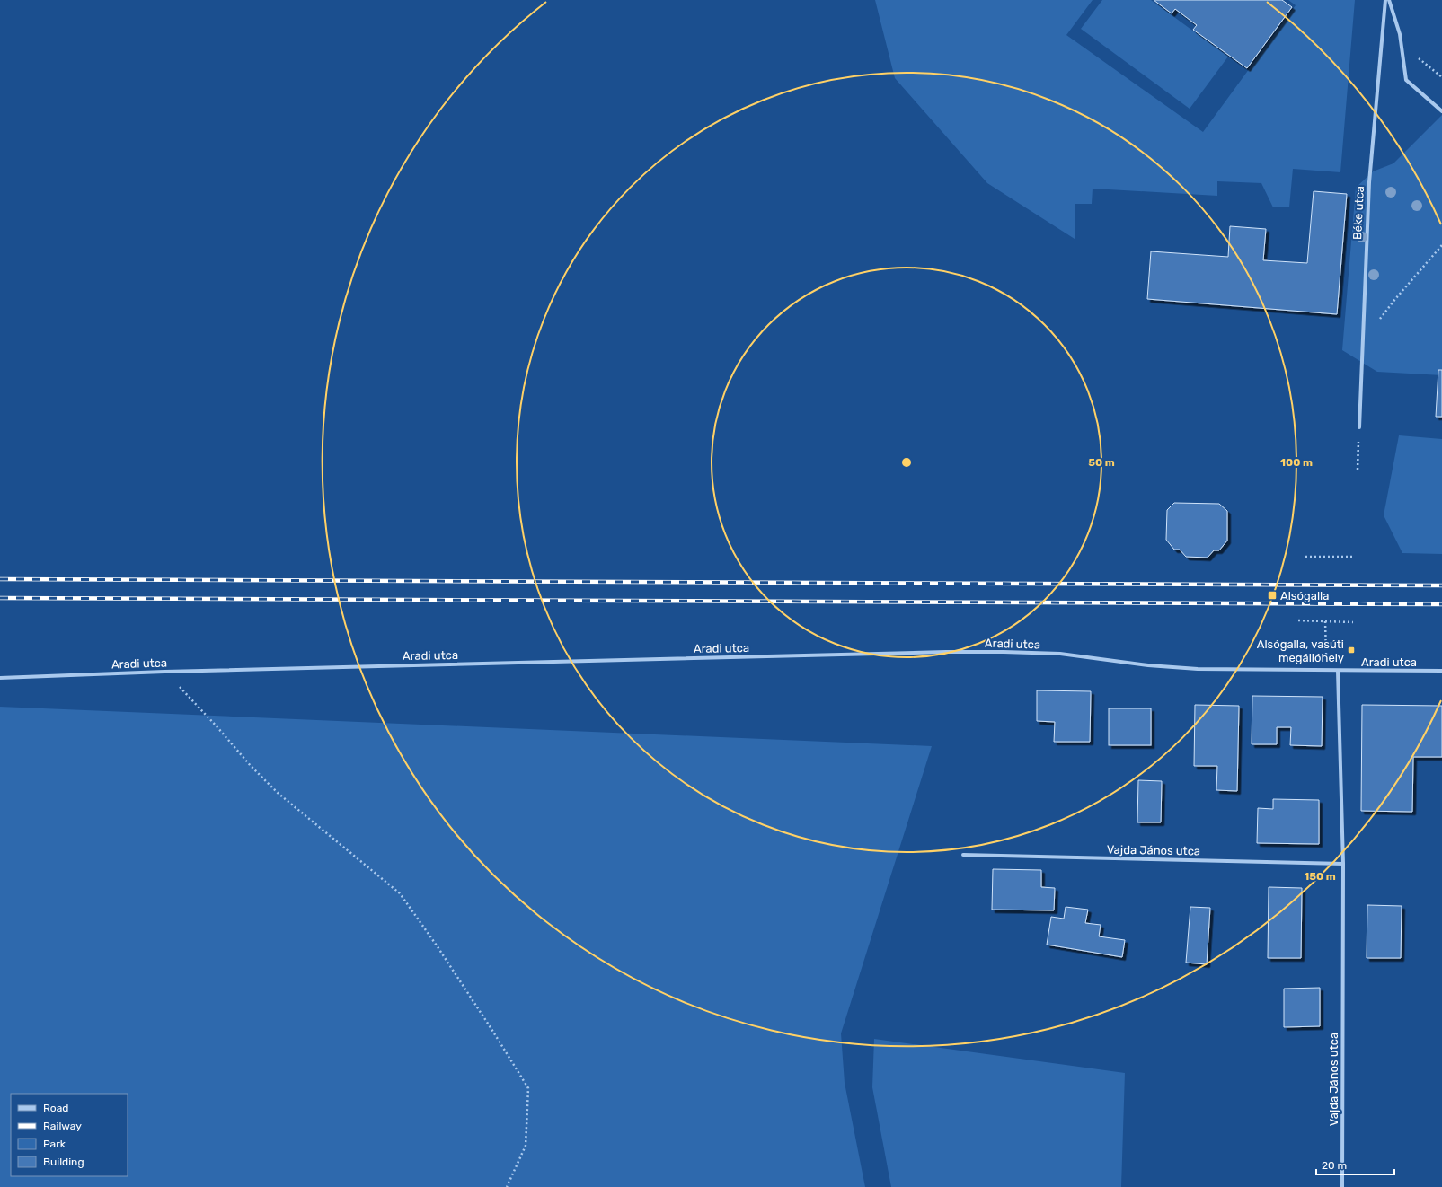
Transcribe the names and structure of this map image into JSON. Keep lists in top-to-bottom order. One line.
{"streets":{"street":["Béke utca","Aradi utca","Vajda János utca"]},"crossings":[["Aradi utca","Vajda János utca"]],"places":{"transit":["Alsógalla","Alsógalla, vasúti megállóhely"]},"legend":["Road","Railway","Park","Building"],"scale_bar":"20 m","rings":["50 m","100 m","150 m"]}
